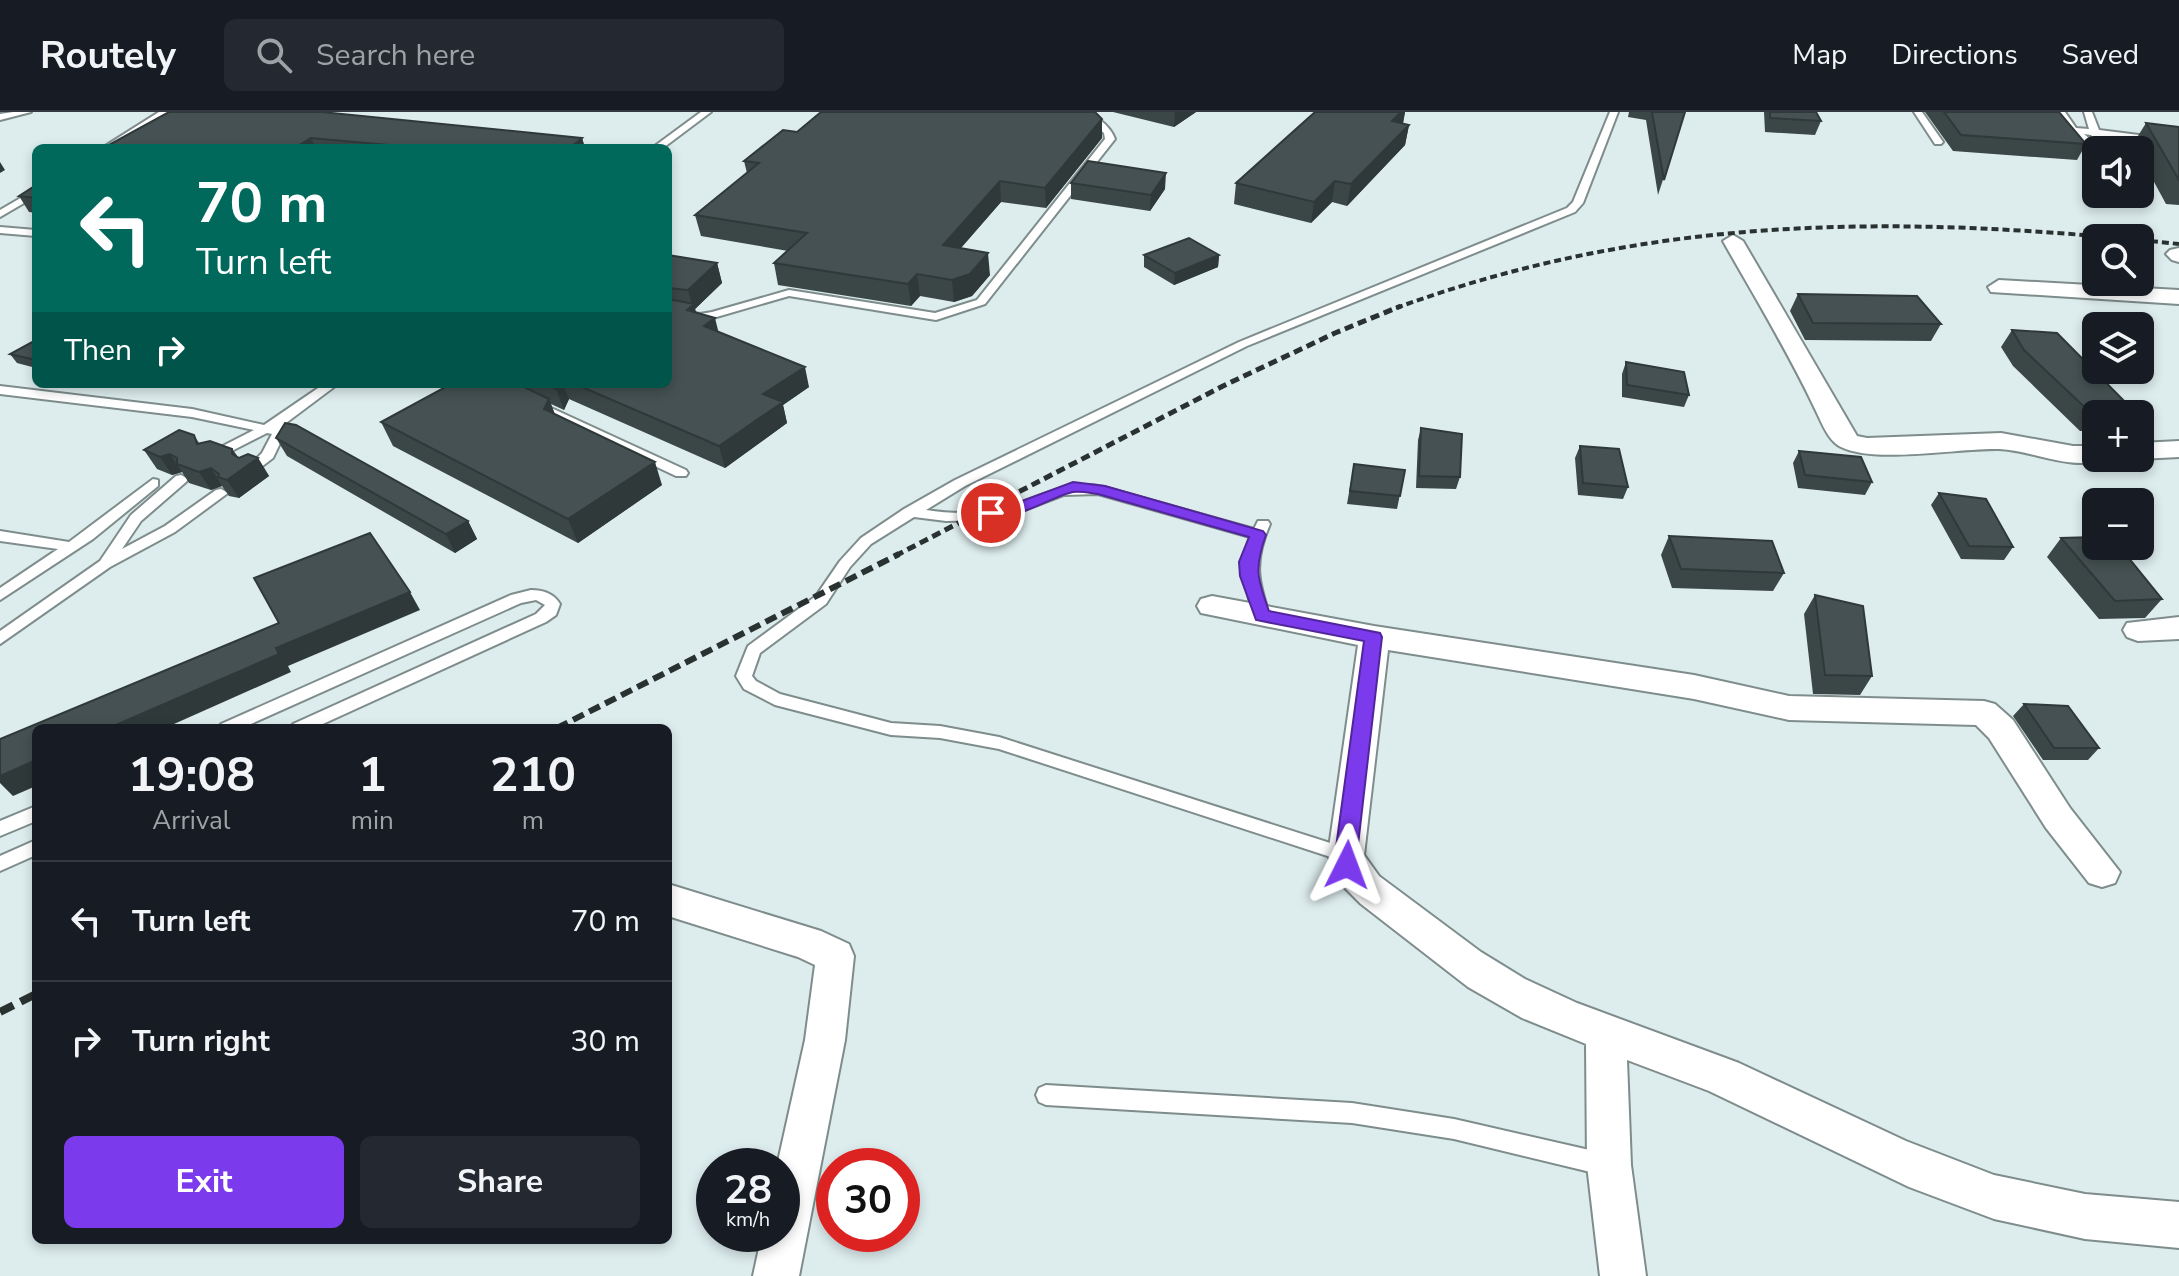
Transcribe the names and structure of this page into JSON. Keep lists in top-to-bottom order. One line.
{"page":{"header":"Routely","search":"Search here","nav":["Map","Directions","Saved"],"map_buttons":["+","−"],"turn":["70 m","Turn left"],"then":"Then","eta":["19:08","Arrival","1","min","210","m"],"list":[{"name":"Turn left","value":"70 m"},{"name":"Turn right","value":"30 m"}],"buttons":["Exit","Share"],"speed":"28 km/h","limit":"30"}}
